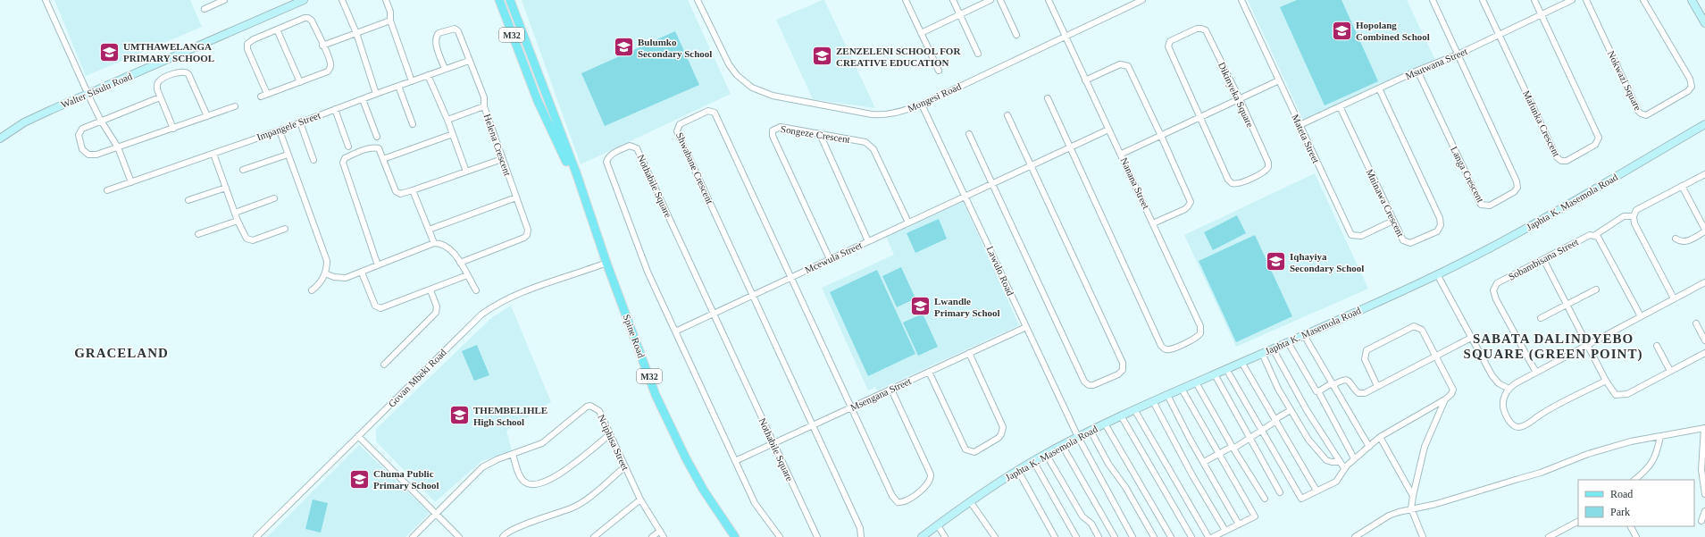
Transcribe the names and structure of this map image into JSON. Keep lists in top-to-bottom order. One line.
{"streets":{"main road":["M32","Walter Sisulu Road","Japhta K. Masemola Road","Spine Road"],"street":["Msutwana Street","Nokwazi Square","Dikinyeka Square","Mongesi Road","Mafunka Crescent","Impangele Street","Songeze Crescent","Mateta Street","Helena Crescent","Shwabane Crescent","Langa Crescent","Nanana Street","Nothabile Square","Mninawa Crescent","Mcewula Street","Sobambisana Street","Lawulo Road","Govan Mbeki Road","Msengana Street","Nciphisa Street"]},"crossings":[["Msutwana Street","Mafunka Crescent"],["Msutwana Street","Mateta Street"],["Msutwana Street","Langa Crescent"],["Msutwana Street","Mninawa Crescent"],["Mongesi Road","Nanana Street"],["Mongesi Road","Lawulo Road"],["Songeze Crescent","Mcewula Street"],["Mateta Street","Mninawa Crescent"],["Shwabane Crescent","Mcewula Street"],["Shwabane Crescent","Msengana Street"],["Nanana Street","Mcewula Street"],["Nothabile Square","Mcewula Street"],["Nothabile Square","Msengana Street"],["Japhta K. Masemola Road","Lawulo Road"],["Mcewula Street","Lawulo Road"],["Lawulo Road","Msengana Street"],["Spine Road","Govan Mbeki Road"]],"districts":["SABATA DALINDYEBO SQUARE (GREEN POINT)","GRACELAND"],"places":{"school or university":["Hopolang Combined School","Bulumko Secondary School","UMTHAWELANGA PRIMARY SCHOOL","ZENZELENI SCHOOL FOR CREATIVE EDUCATION","Iqhayiya Secondary School","Lwandle Primary School","THEMBELIHLE High School","Chuma Public Primary School"]},"legend":["Road","Park"]}
